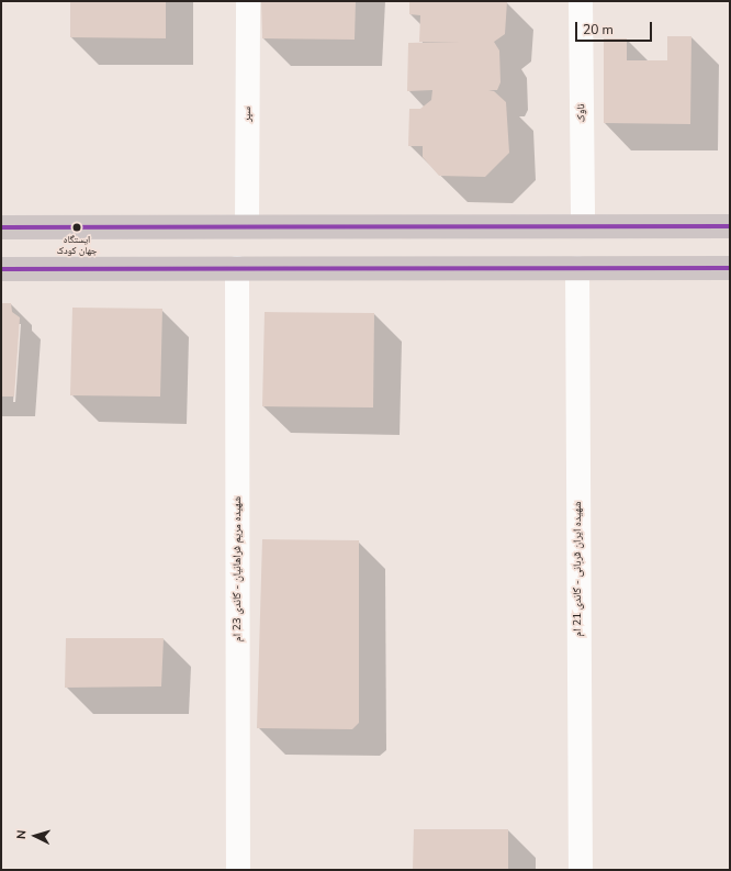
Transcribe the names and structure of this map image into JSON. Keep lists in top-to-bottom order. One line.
{"streets":{"street":["ناوک","سپر","شهیده مریم فراهانیان - گاندی 23 ام","شهیده ایران قربانی - گاندی 21 ام"]},"places":["ایستگاه جهان کودک"],"scale_bar":"20 m","north":"left"}
